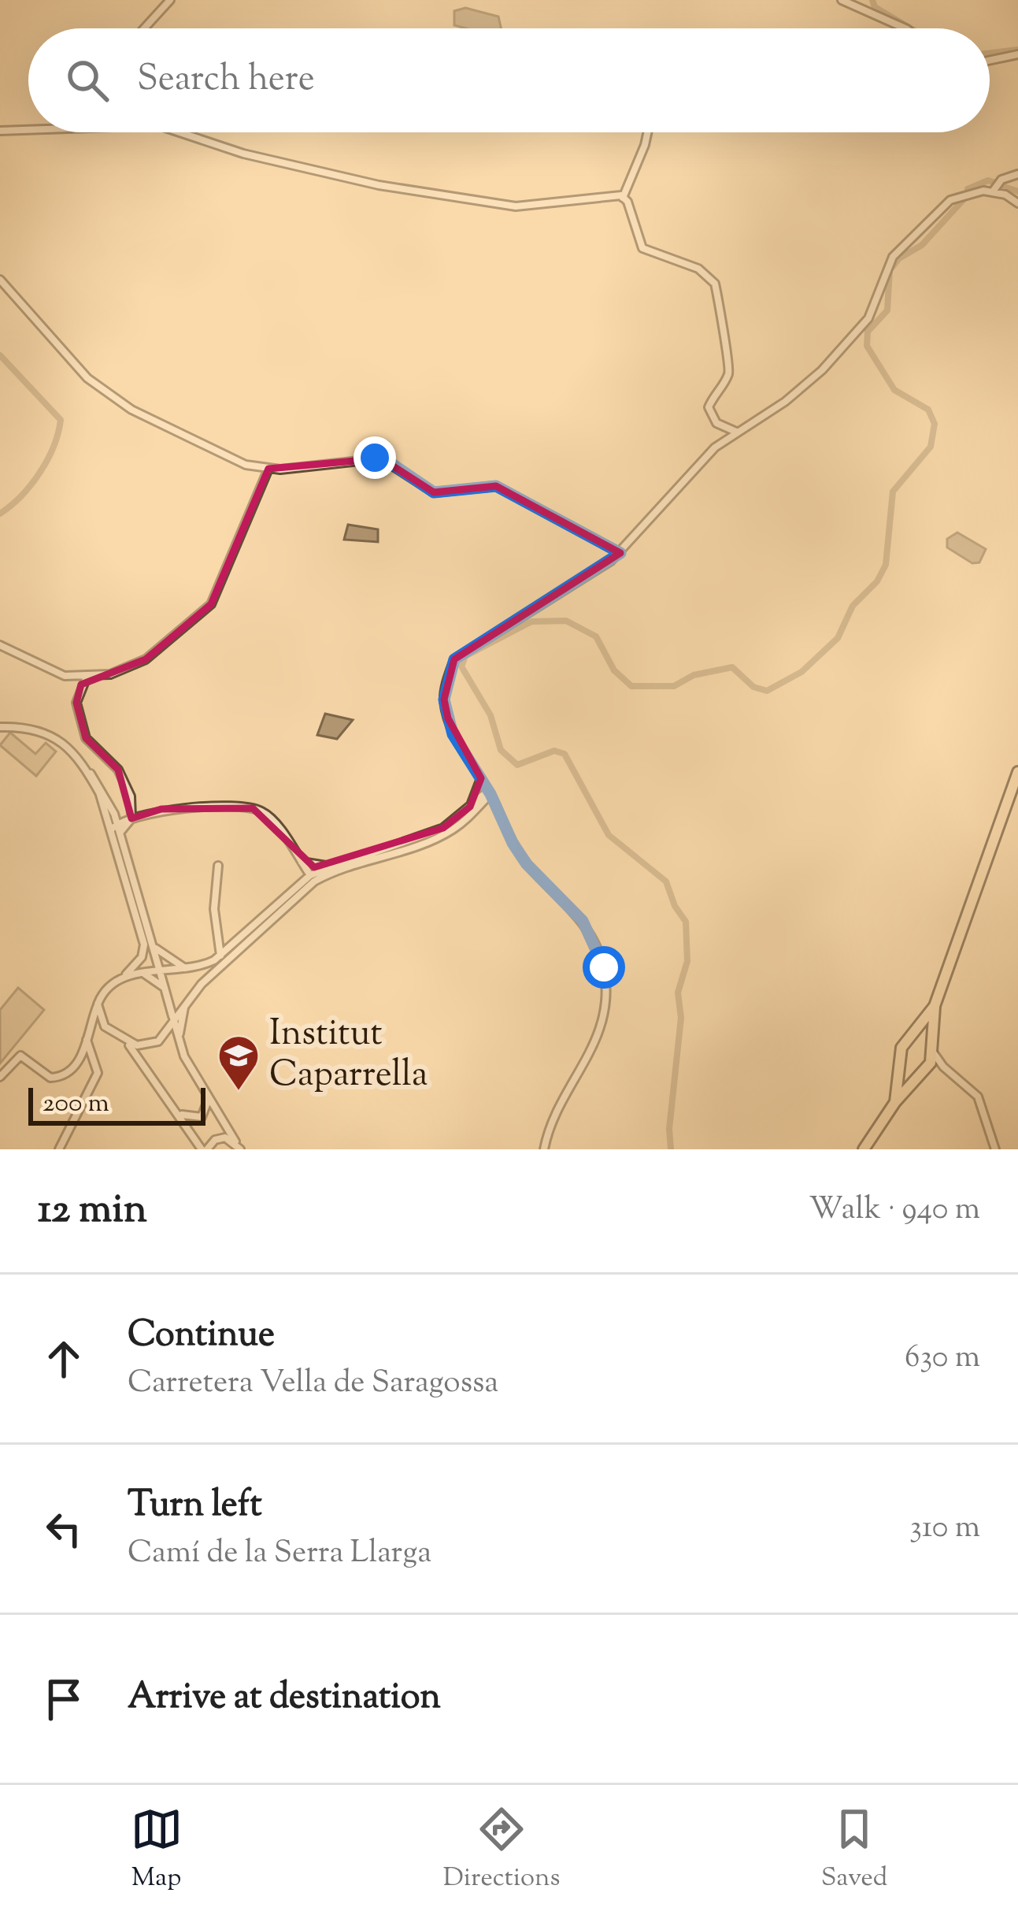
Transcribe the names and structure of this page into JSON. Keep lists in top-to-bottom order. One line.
{"places":{"school or university":["Institut Caparrella"]},"scale_bar":"200 m","page":{"search":"Search here","scale":"200 m","heading":["12 min","Walk · 940 m"],"list":[["Continue","Carretera Vella de Saragossa","630 m"],["Turn left","Camí de la Serra Llarga","310 m"],"Arrive at destination"],"nav":["Map","Directions","Saved"]}}
